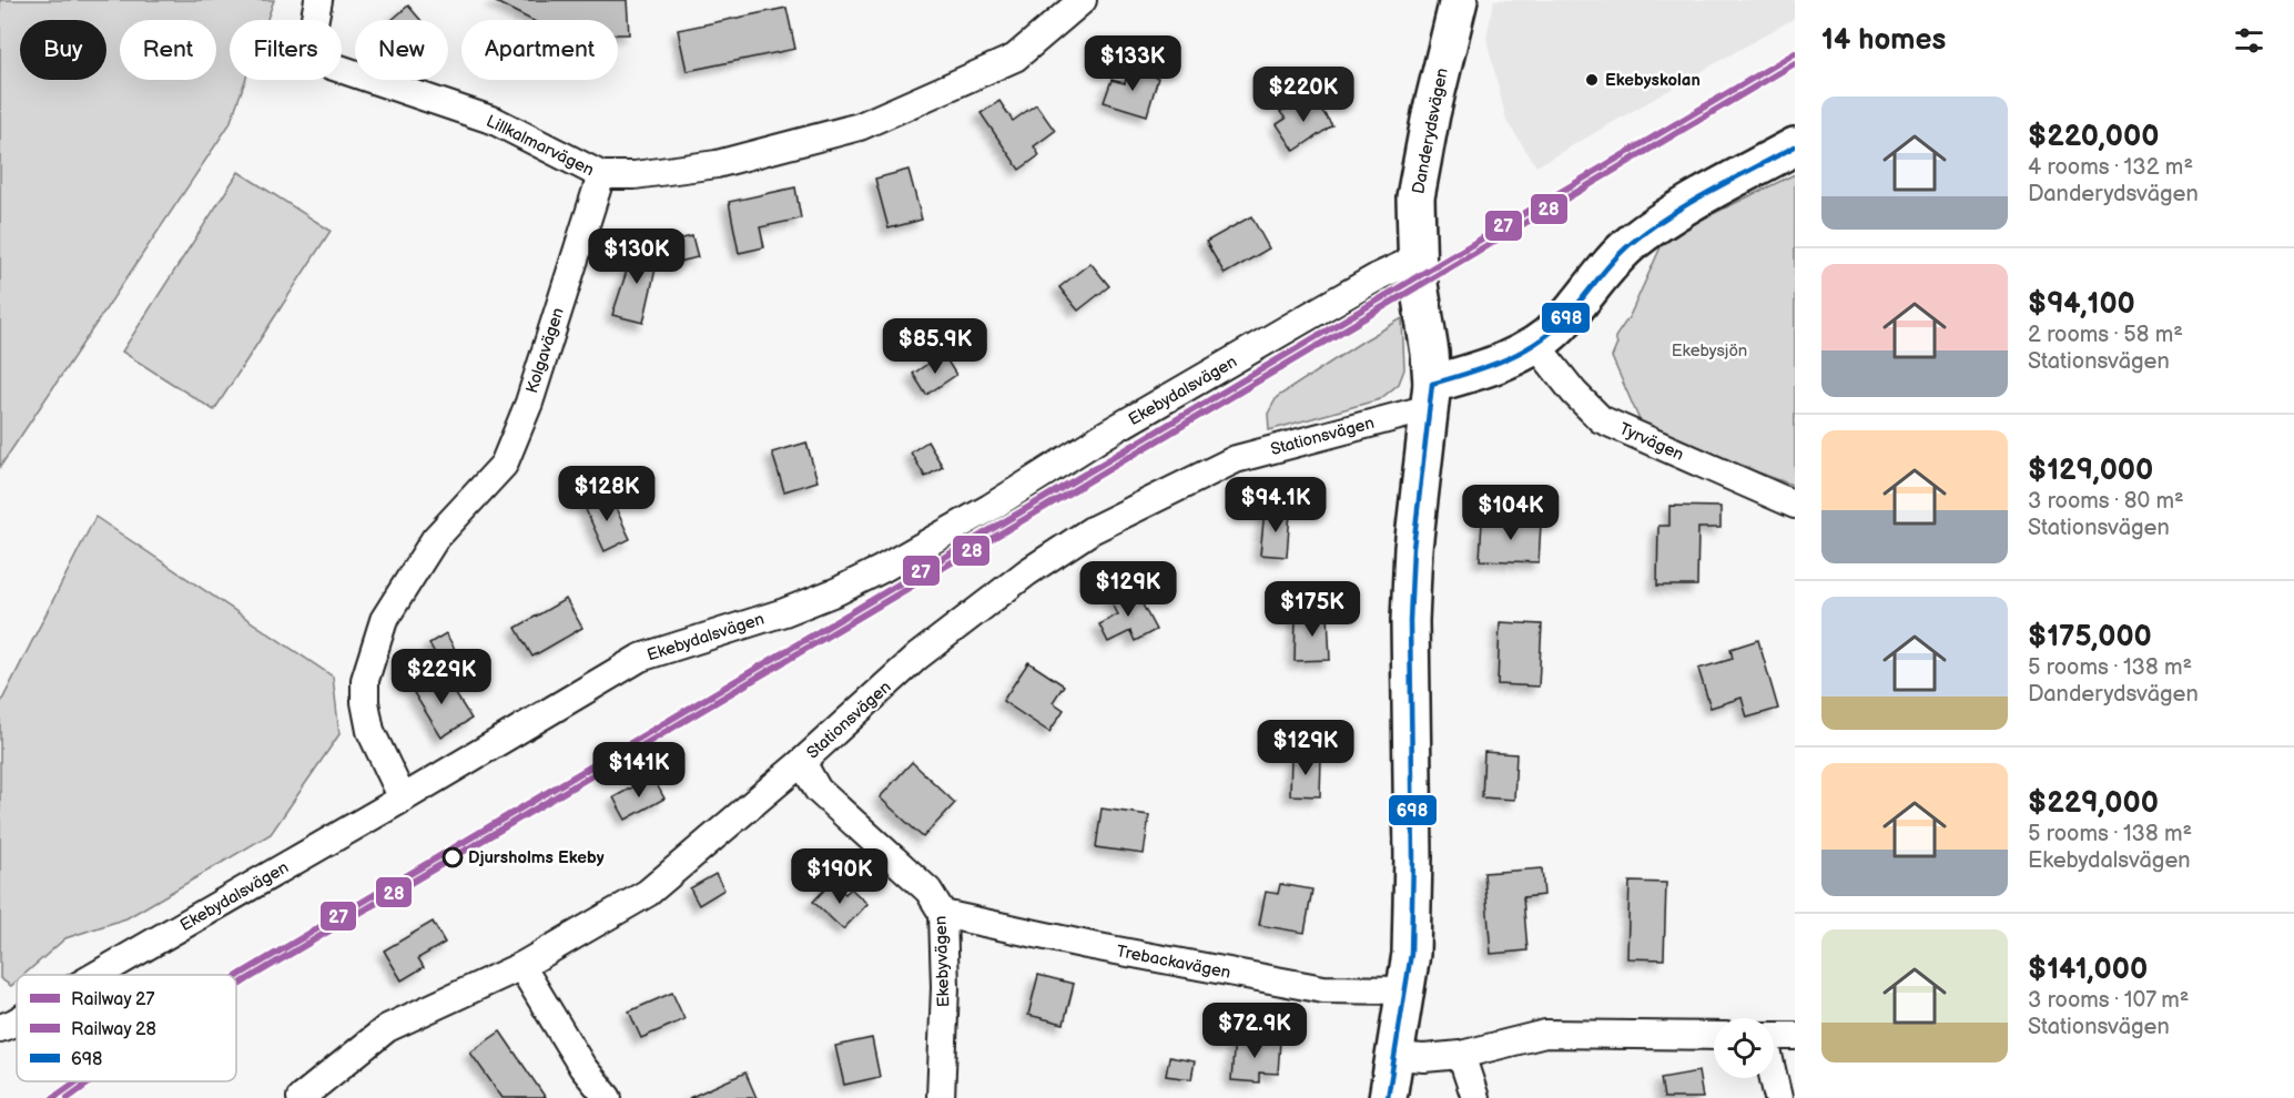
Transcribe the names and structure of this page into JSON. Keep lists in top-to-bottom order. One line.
{"streets":{"street":["Danderydsvägen","Lillkalmarvägen","Kolgavägen","Ekebydalsvägen","Stationsvägen","Tyrvägen","Ekebyvägen","Trebackavägen"]},"crossings":[["Danderydsvägen","Ekebydalsvägen"],["Danderydsvägen","Stationsvägen"],["Danderydsvägen","Trebackavägen"],["Lillkalmarvägen","Kolgavägen"],["Kolgavägen","Ekebydalsvägen"],["Stationsvägen","Ekebyvägen"],["Ekebyvägen","Trebackavägen"]],"parks":["Ekebysjön"],"places":["Ekebyskolan","Djursholms Ekeby"],"lines":["rail line 27","rail line 28","transit line 698"],"legend":["Railway 27","Railway 28","698"],"page":{"heading":"14 homes","chip":["Buy","Rent","Filters","New","Apartment"],"price":["$133K","$220K","$130K","$85.9K","$128K","$94.1K","$104K","$129K","$175K","$229K","$129K","$141K","$190K","$72.9K"],"list":[{"name":"$220,000","note":"4 rooms · 132 m² · Danderydsvägen"},{"name":"$94,100","note":"2 rooms · 58 m² · Stationsvägen"},{"name":"$129,000","note":"3 rooms · 80 m² · Stationsvägen"},{"name":"$175,000","note":"5 rooms · 138 m² · Danderydsvägen"},{"name":"$229,000","note":"5 rooms · 138 m² · Ekebydalsvägen"},{"name":"$141,000","note":"3 rooms · 107 m² · Stationsvägen"}]}}
